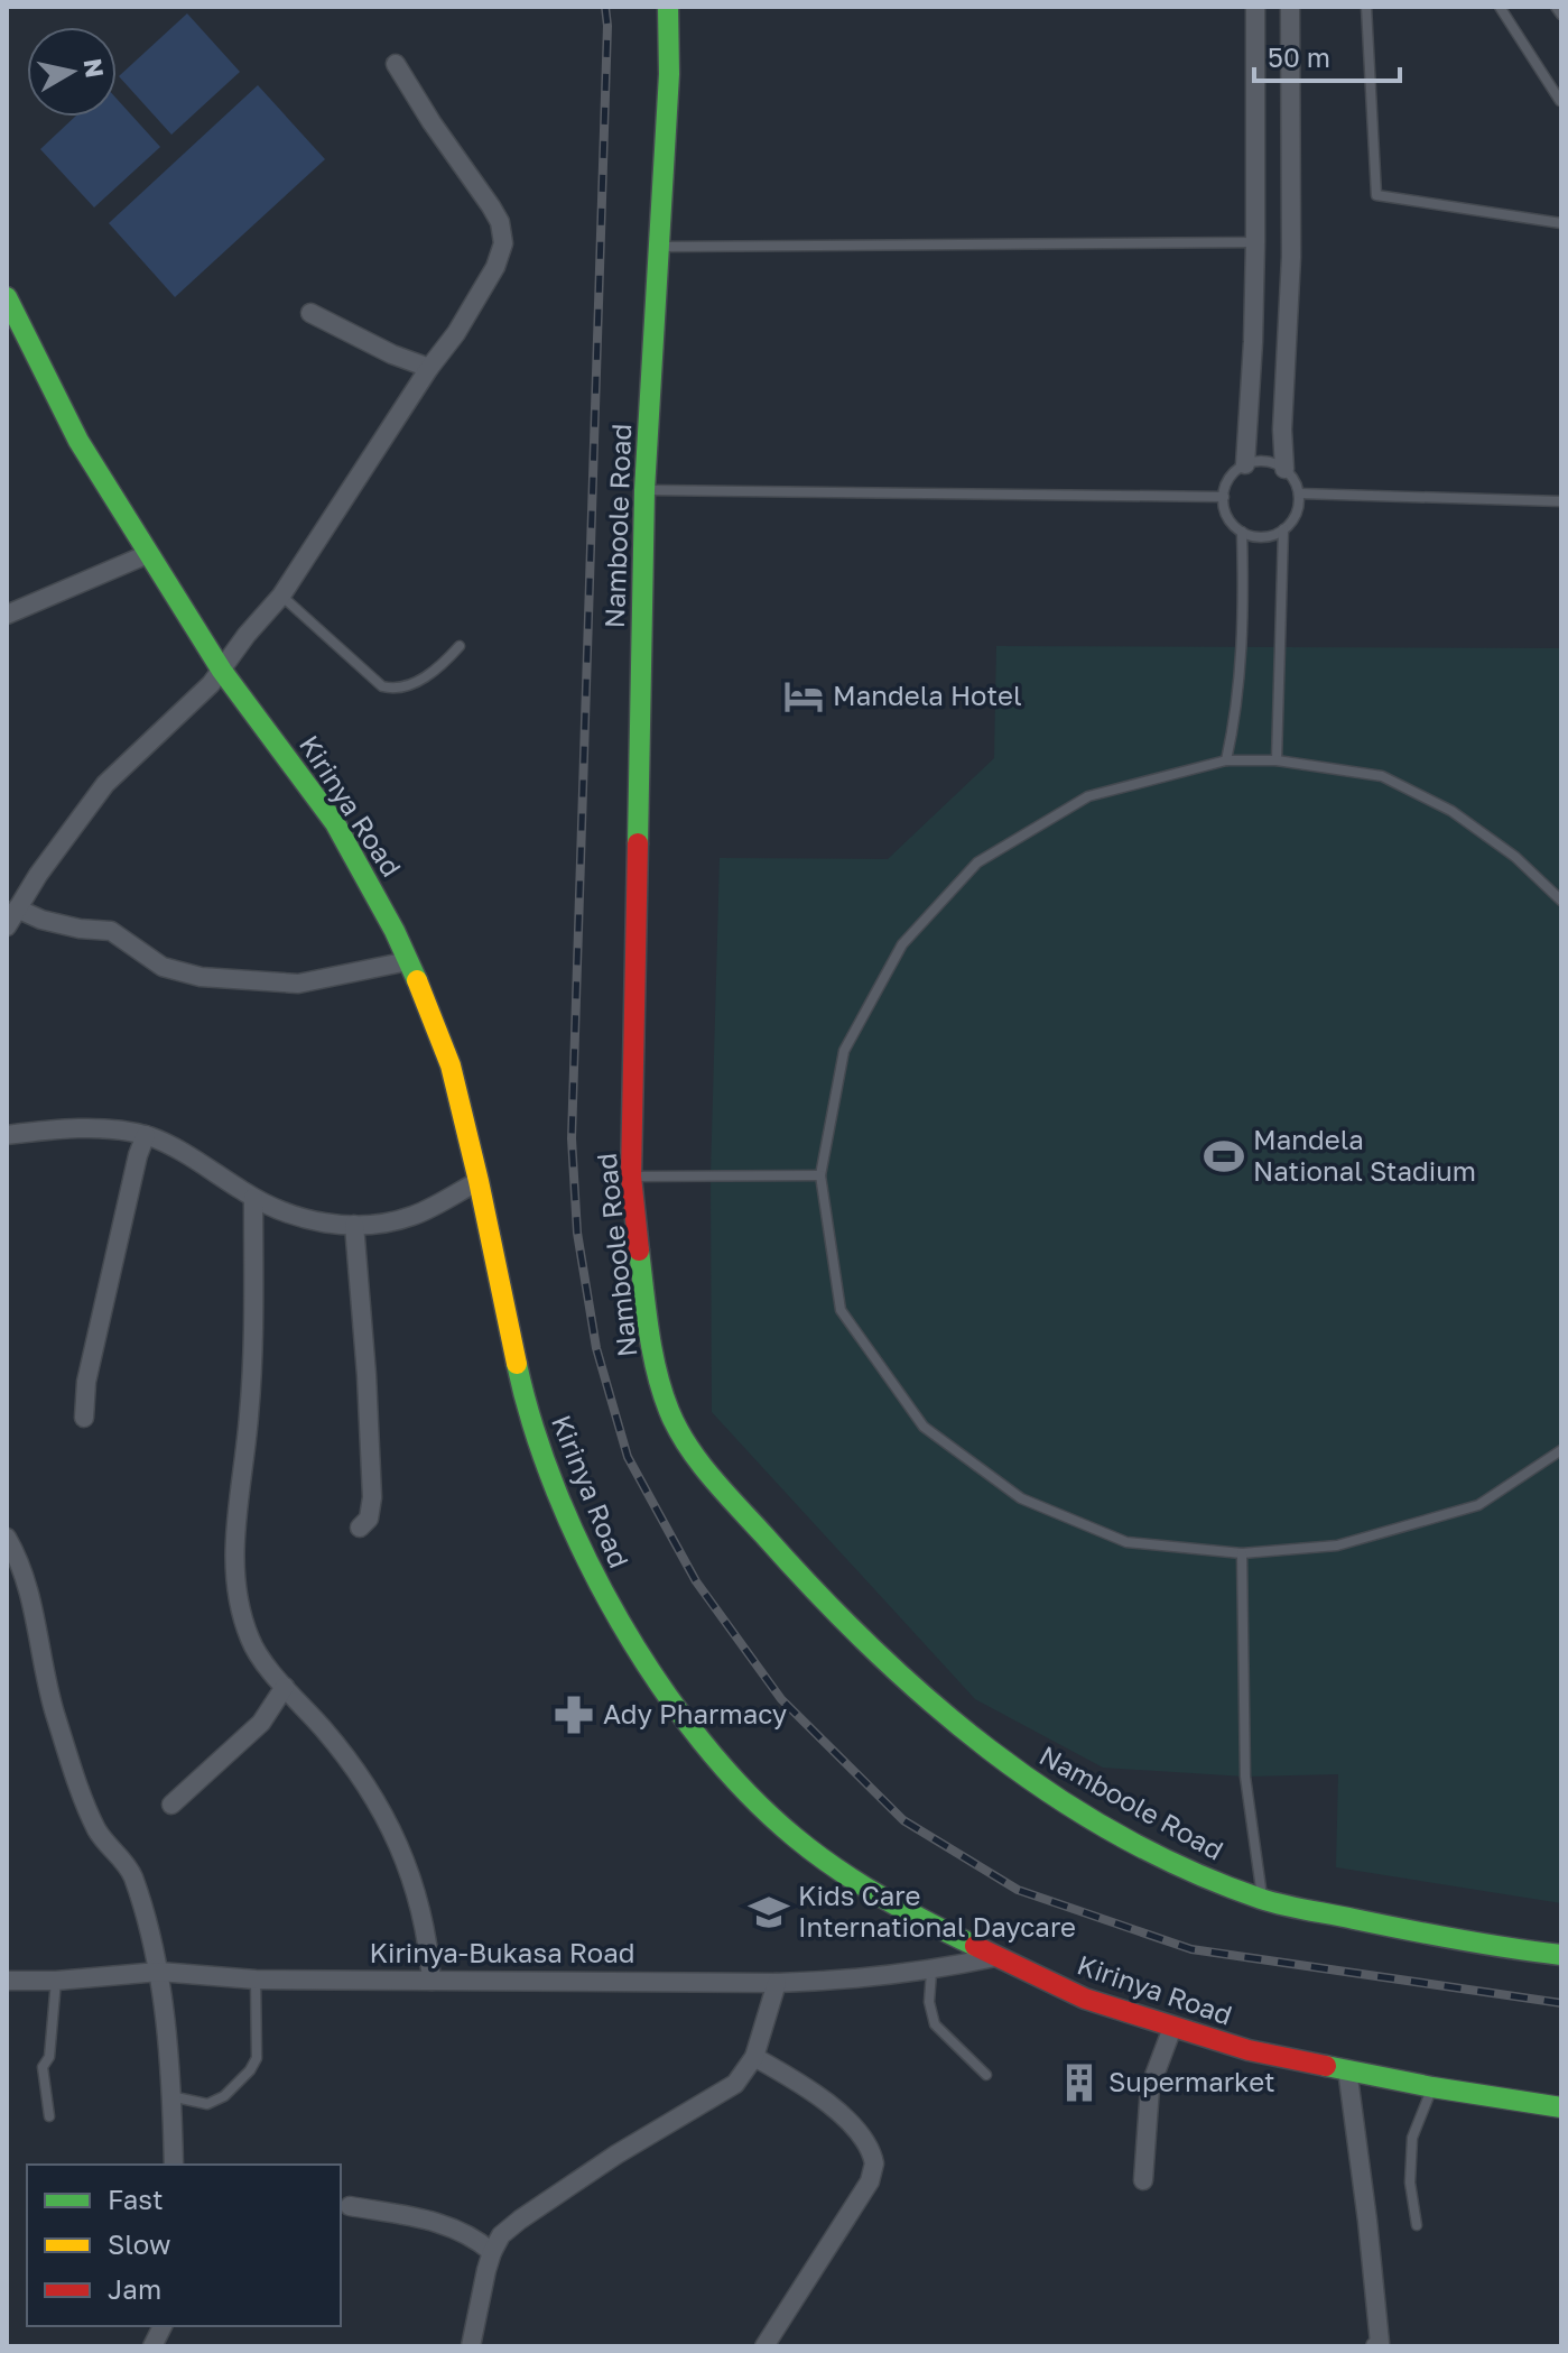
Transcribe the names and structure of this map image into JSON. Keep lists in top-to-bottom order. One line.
{"streets":{"main road":["Namboole Road","Kirinya Road"],"street":["Kirinya-Bukasa Road"]},"crossings":[["Kirinya Road","Kirinya-Bukasa Road"]],"places":{"hotel":["Mandela Hotel"],"sports":["Mandela National Stadium"],"pharmacy":["Ady Pharmacy"],"school or university":["Kids Care International Daycare"],"building":["Supermarket"]},"legend":["Fast","Slow","Jam"],"scale_bar":"50 m","north":"right"}
